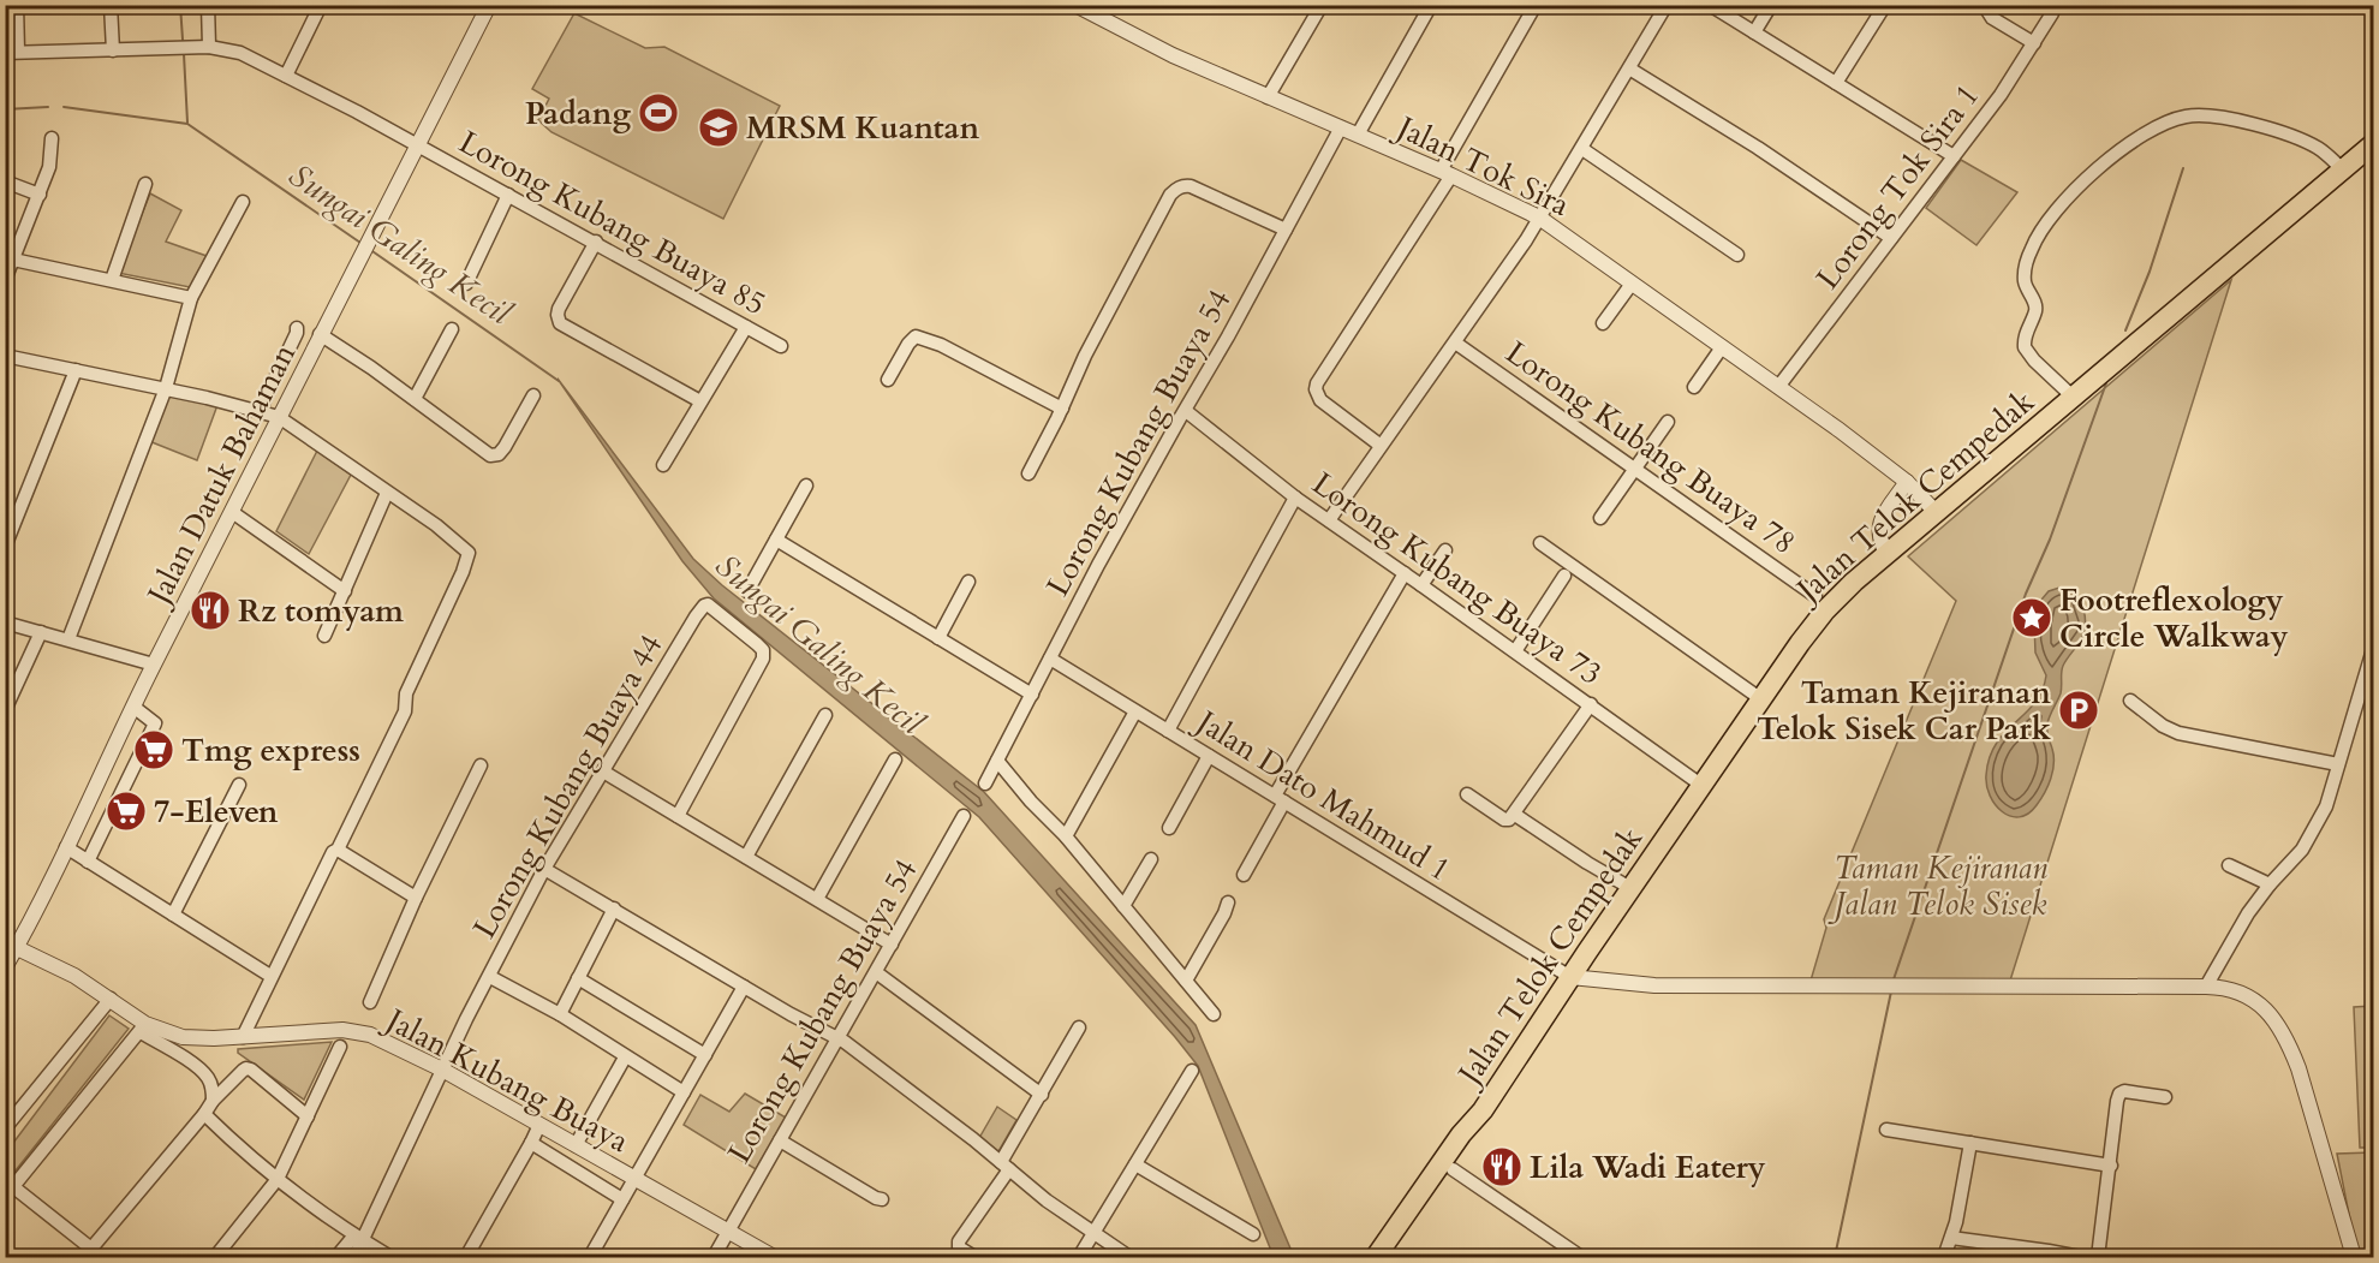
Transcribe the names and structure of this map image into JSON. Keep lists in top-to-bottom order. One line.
{"streets":{"main road":["Jalan Telok Cempedak"],"street":["Jalan Tok Sira","Lorong Tok Sira 1","Lorong Kubang Buaya 85","Lorong Kubang Buaya 54","Lorong Kubang Buaya 78","Jalan Datuk Bahaman","Lorong Kubang Buaya 73","Lorong Kubang Buaya 44","Jalan Dato Mahmud 1","Jalan Kubang Buaya"]},"crossings":[["Jalan Tok Sira","Lorong Tok Sira 1"],["Jalan Tok Sira","Lorong Kubang Buaya 54"],["Jalan Tok Sira","Jalan Telok Cempedak"],["Lorong Kubang Buaya 85","Jalan Datuk Bahaman"],["Lorong Kubang Buaya 54","Lorong Kubang Buaya 73"],["Lorong Kubang Buaya 54","Jalan Dato Mahmud 1"],["Lorong Kubang Buaya 54","Jalan Kubang Buaya"],["Jalan Datuk Bahaman","Jalan Kubang Buaya"],["Jalan Telok Cempedak","Lorong Kubang Buaya 73"],["Jalan Telok Cempedak","Jalan Dato Mahmud 1"],["Lorong Kubang Buaya 44","Jalan Kubang Buaya"]],"water":["Sungai Galing Kecil"],"parks":["Taman Kejiranan Jalan Telok Sisek"],"places":{"sports":["Padang"],"school or university":["MRSM Kuantan"],"restaurant":["Rz tomyam","Lila Wadi Eatery"],"place":["Footreflexology Circle Walkway"],"parking":["Taman Kejiranan Telok Sisek Car Park"],"supermarket":["Tmg express","7-Eleven"]}}
